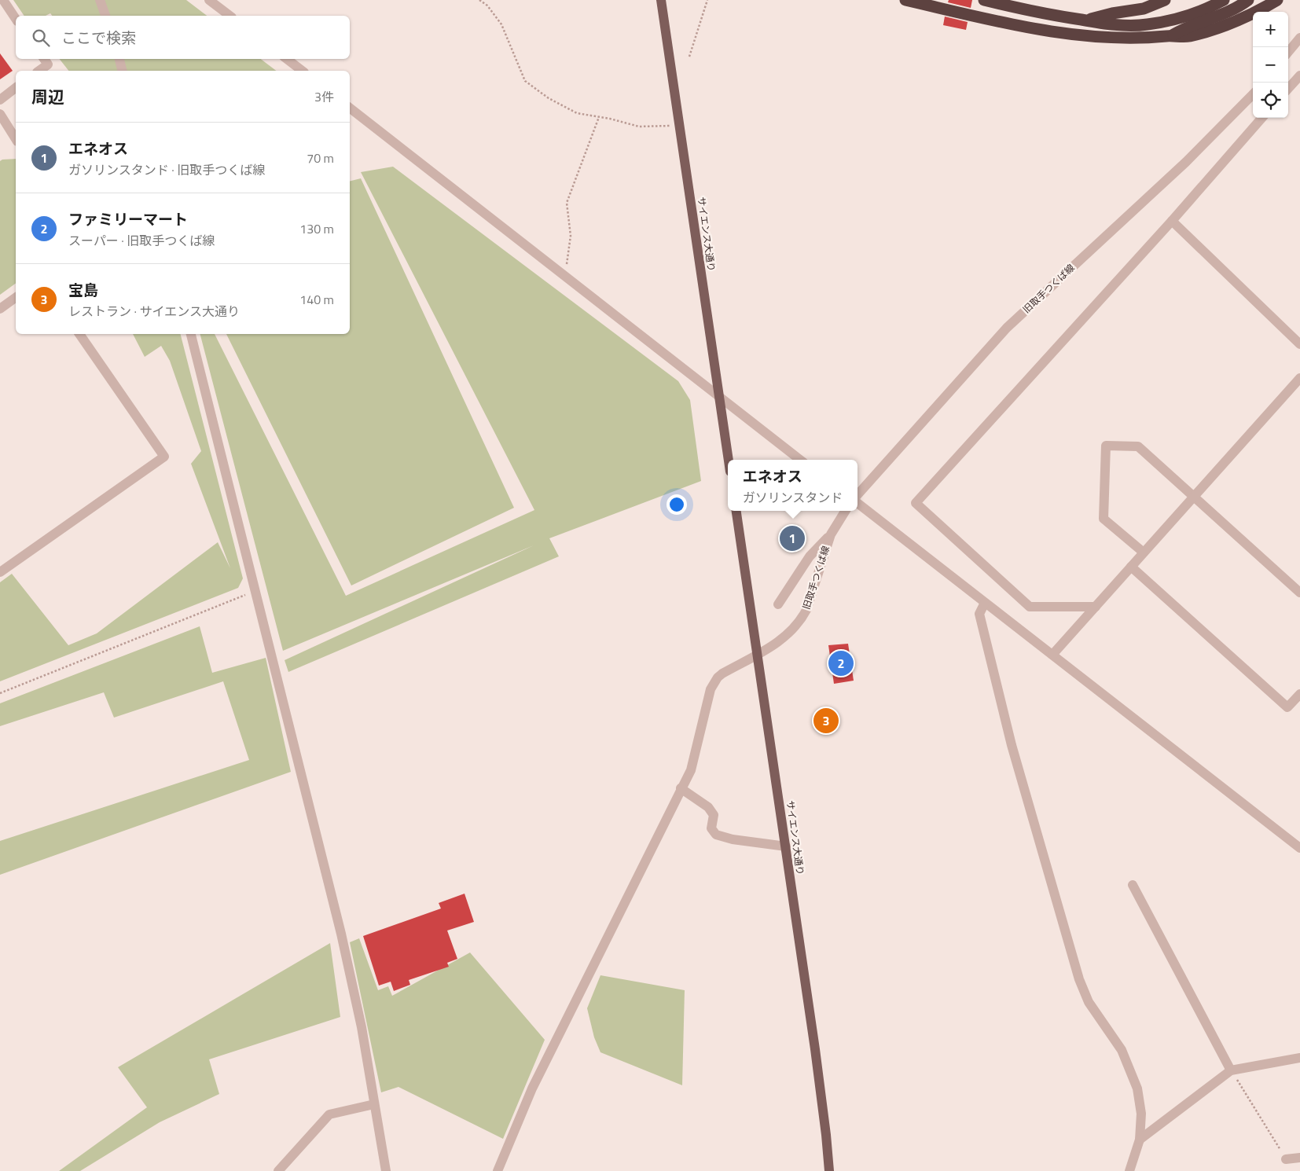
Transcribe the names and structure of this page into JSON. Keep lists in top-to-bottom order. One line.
{"streets":{"main road":["サイエンス大通り"],"street":["旧取手つくば線"]},"crossings":[["サイエンス大通り","旧取手つくば線"]],"page":{"map_buttons":["+","−"],"search":"ここで検索","heading":["周辺","3件"],"list":[{"mark":"1","name":"エネオス","note":"ガソリンスタンド · 旧取手つくば線","value":"70 m"},{"mark":"2","name":"ファミリーマート","note":"スーパー · 旧取手つくば線","value":"130 m"},{"mark":"3","name":"宝島","note":"レストラン · サイエンス大通り","value":"140 m"}],"popup":["エネオス","ガソリンスタンド"],"pins":["1","2","3"]}}
